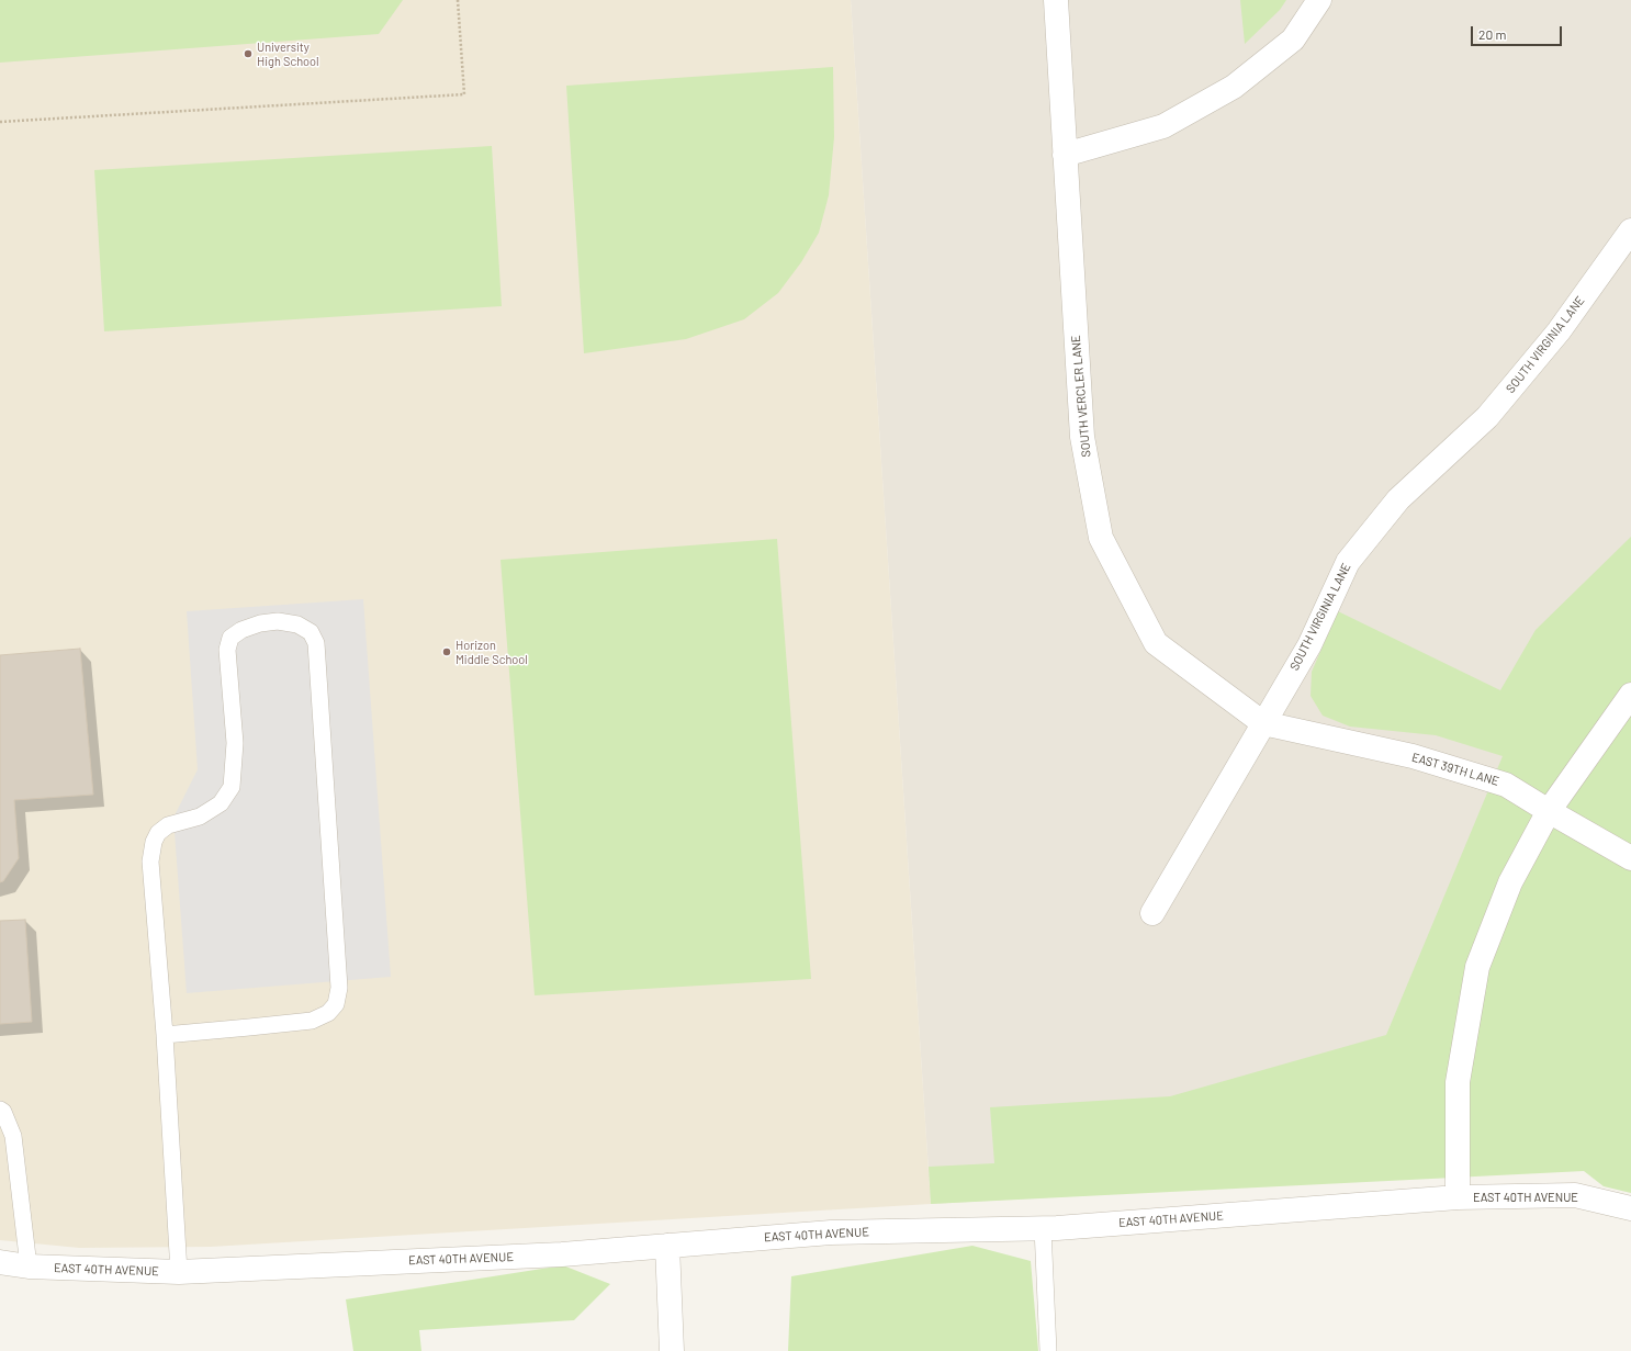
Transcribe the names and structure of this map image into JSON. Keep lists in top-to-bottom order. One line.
{"streets":{"street":["SOUTH VIRGINIA LANE","SOUTH VERCLER LANE","EAST 39TH LANE","EAST 40TH AVENUE"]},"crossings":[["SOUTH VIRGINIA LANE","SOUTH VERCLER LANE"],["SOUTH VIRGINIA LANE","EAST 39TH LANE"],["SOUTH VERCLER LANE","EAST 39TH LANE"]],"places":["University High School","Horizon Middle School"],"scale_bar":"20 m"}
